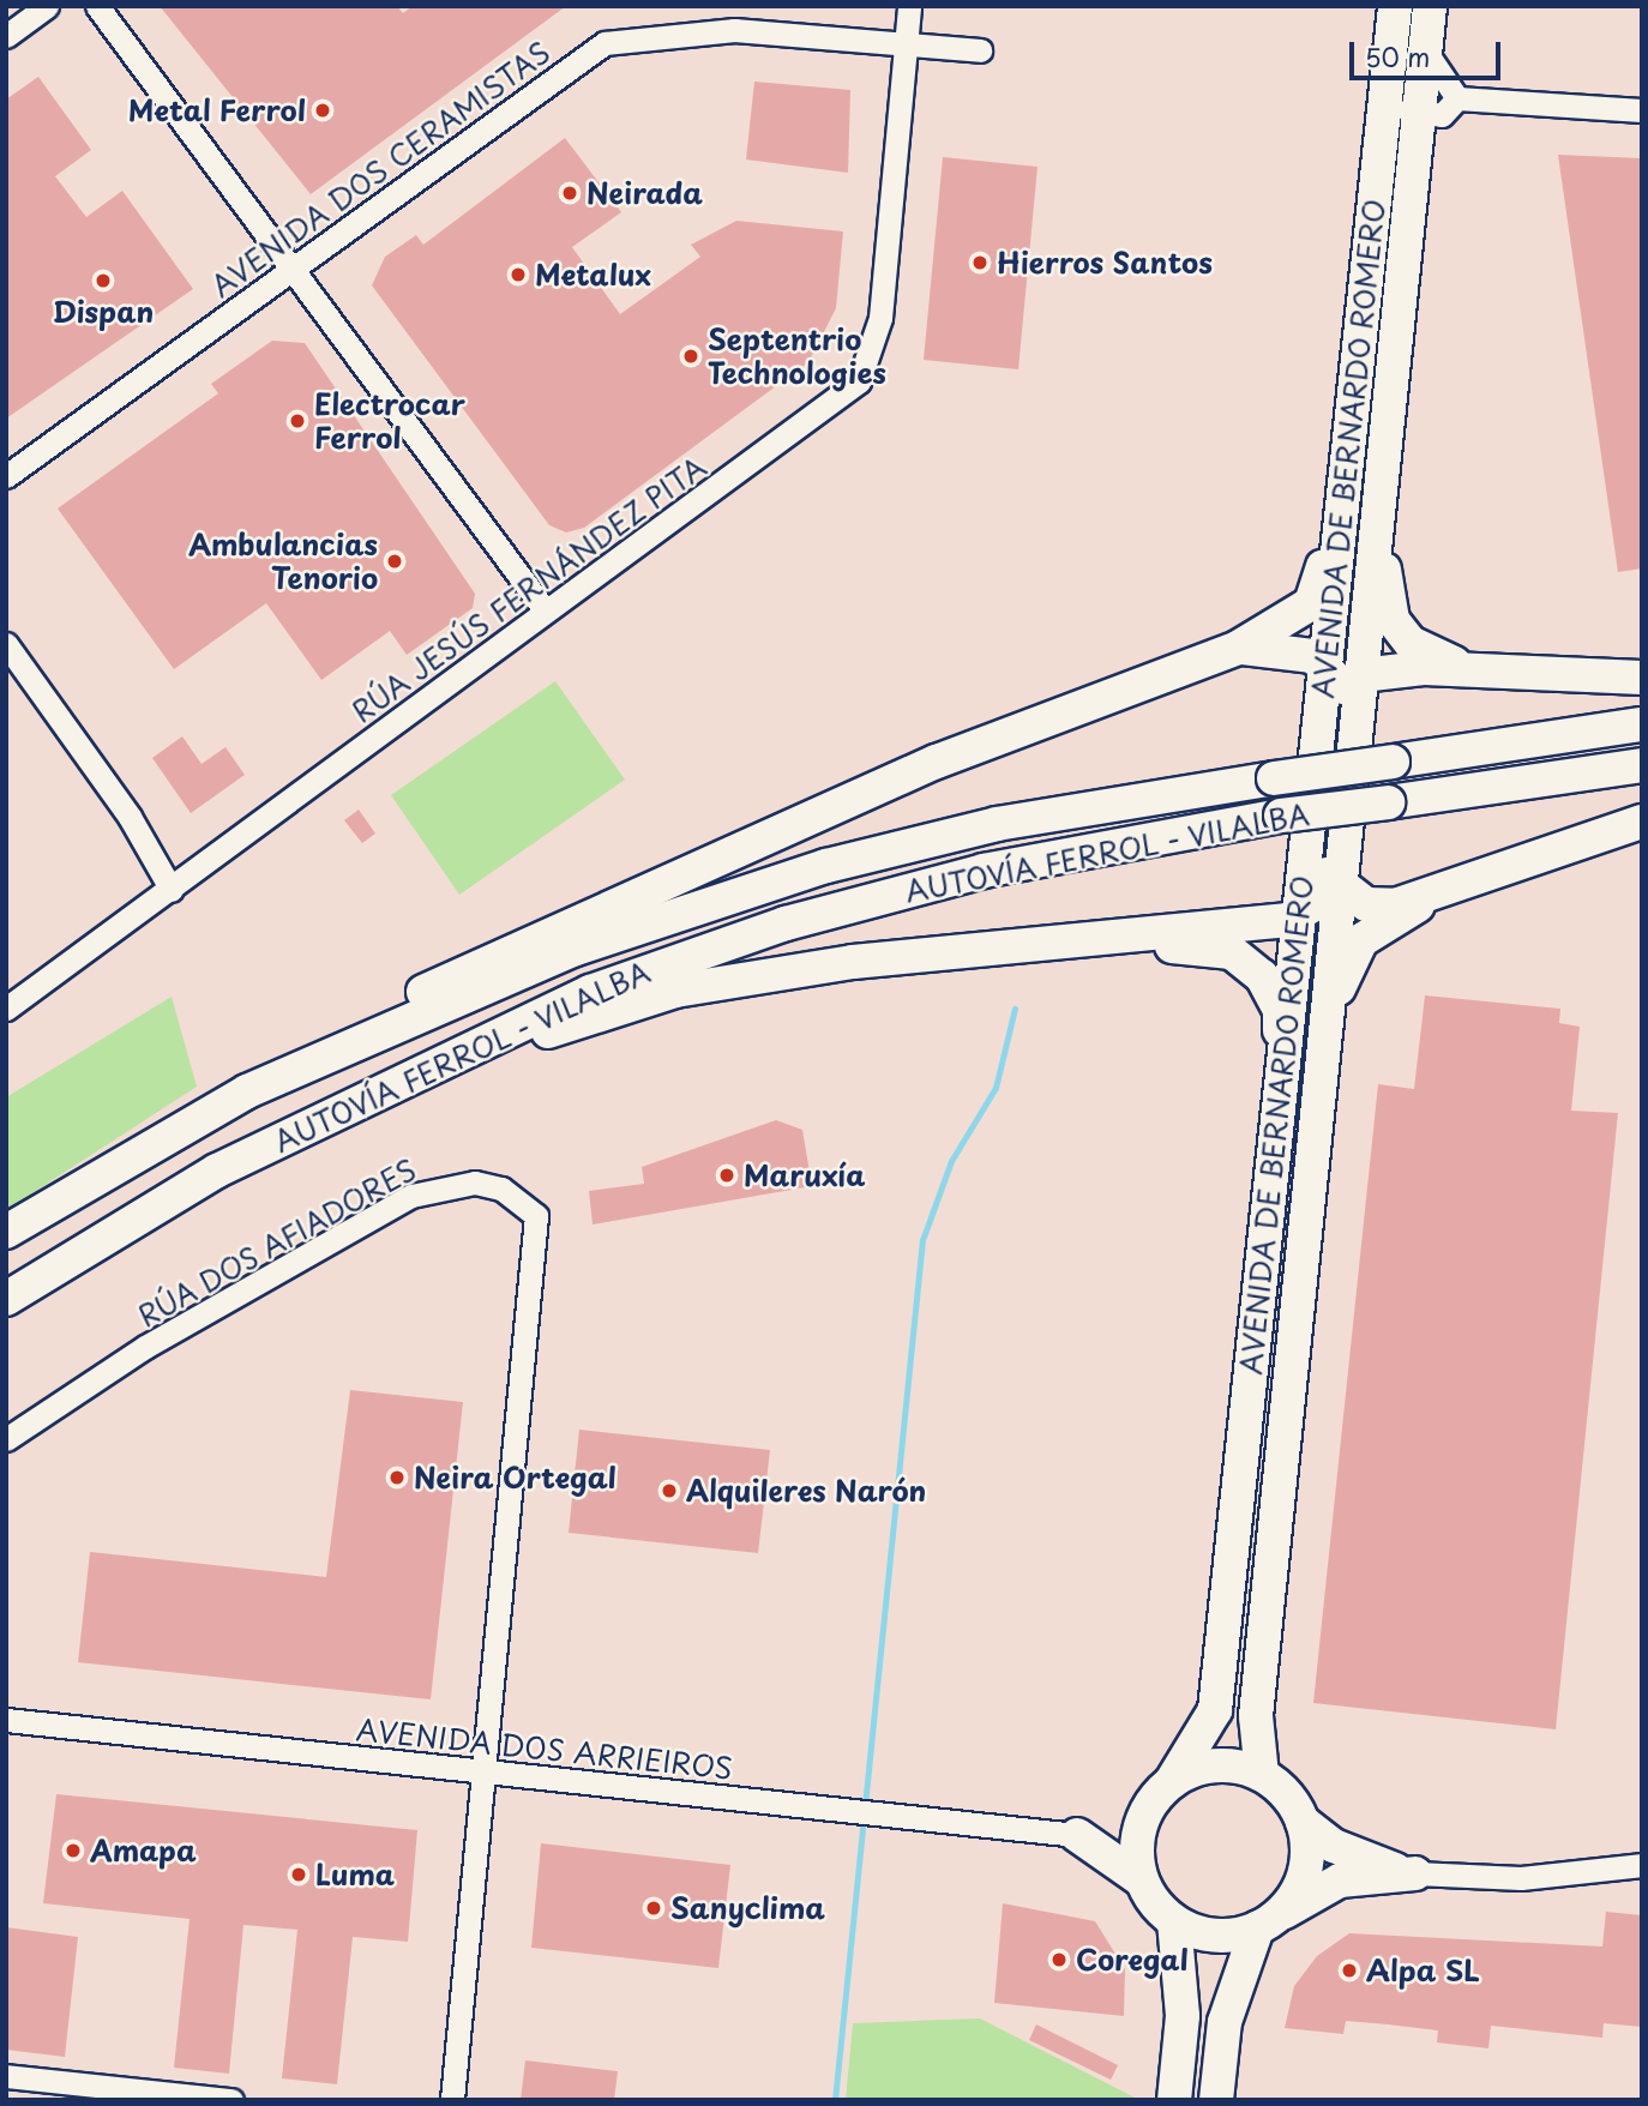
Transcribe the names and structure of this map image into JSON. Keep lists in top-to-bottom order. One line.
{"streets":{"highway":["AVENIDA DE BERNARDO ROMERO","AUTOVÍA FERROL - VILALBA"],"street":["AVENIDA DOS CERAMISTAS","RÚA JESÚS FERNÁNDEZ PITA","RÚA DOS AFIADORES","AVENIDA DOS ARRIEIROS"]},"crossings":[["AVENIDA DOS CERAMISTAS","RÚA JESÚS FERNÁNDEZ PITA"],["RÚA DOS AFIADORES","AVENIDA DOS ARRIEIROS"]],"places":["Metal Ferrol","Neirada","Hierros Santos","Metalux","Dispan","Septentrio Technologies","Electrocar Ferrol","Ambulancias Tenorio","Maruxía","Neira Ortegal","Alquileres Narón","Amapa","Luma","Sanyclima","Coregal","Alpa SL"],"scale_bar":"50 m"}
